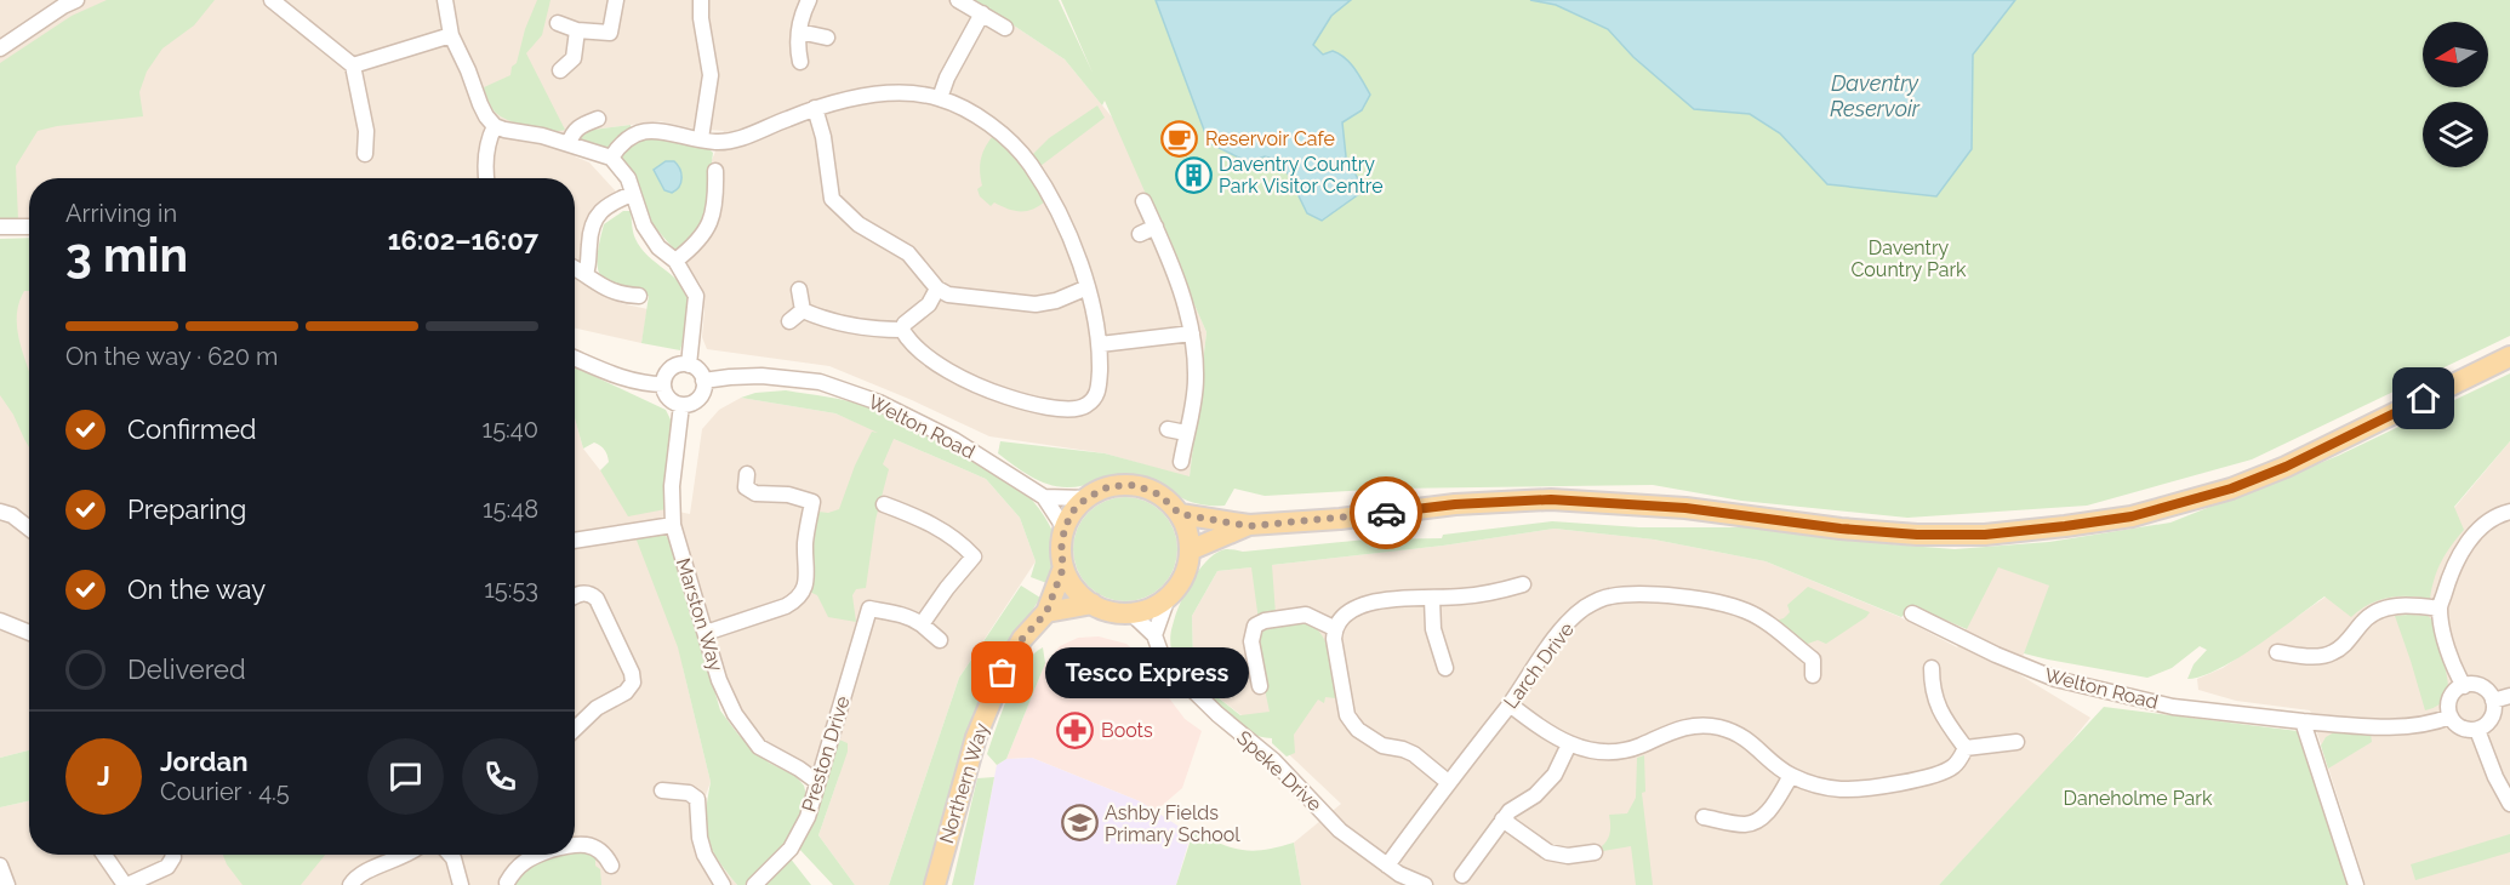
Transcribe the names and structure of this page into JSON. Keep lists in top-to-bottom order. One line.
{"streets":{"main road":["Northern Way"],"street":["Welton Road","Marston Way","Larch Drive","Preston Drive","Speke Drive"]},"crossings":[["Welton Road","Marston Way"],["Welton Road","Speke Drive"],["Marston Way","Preston Drive"],["Larch Drive","Speke Drive"]],"water":["Daventry Reservoir"],"parks":["Daventry Country Park","Daneholme Park"],"places":{"cafe":["Reservoir Cafe"],"building":["Daventry Country Park Visitor Centre"],"other":["Tesco Express"],"pharmacy":["Boots"],"school or university":["Ashby Fields Primary School"]},"north":"left","page":{"heading":["3 min","Arriving in","16:02–16:07"],"panel":["Jordan","Courier · 4.5"],"bar":"On the way · 620 m","list":[["Confirmed","15:40"],["Preparing","15:48"],["On the way","15:53"],"Delivered"],"bubble":"Tesco Express","round":"J"}}
